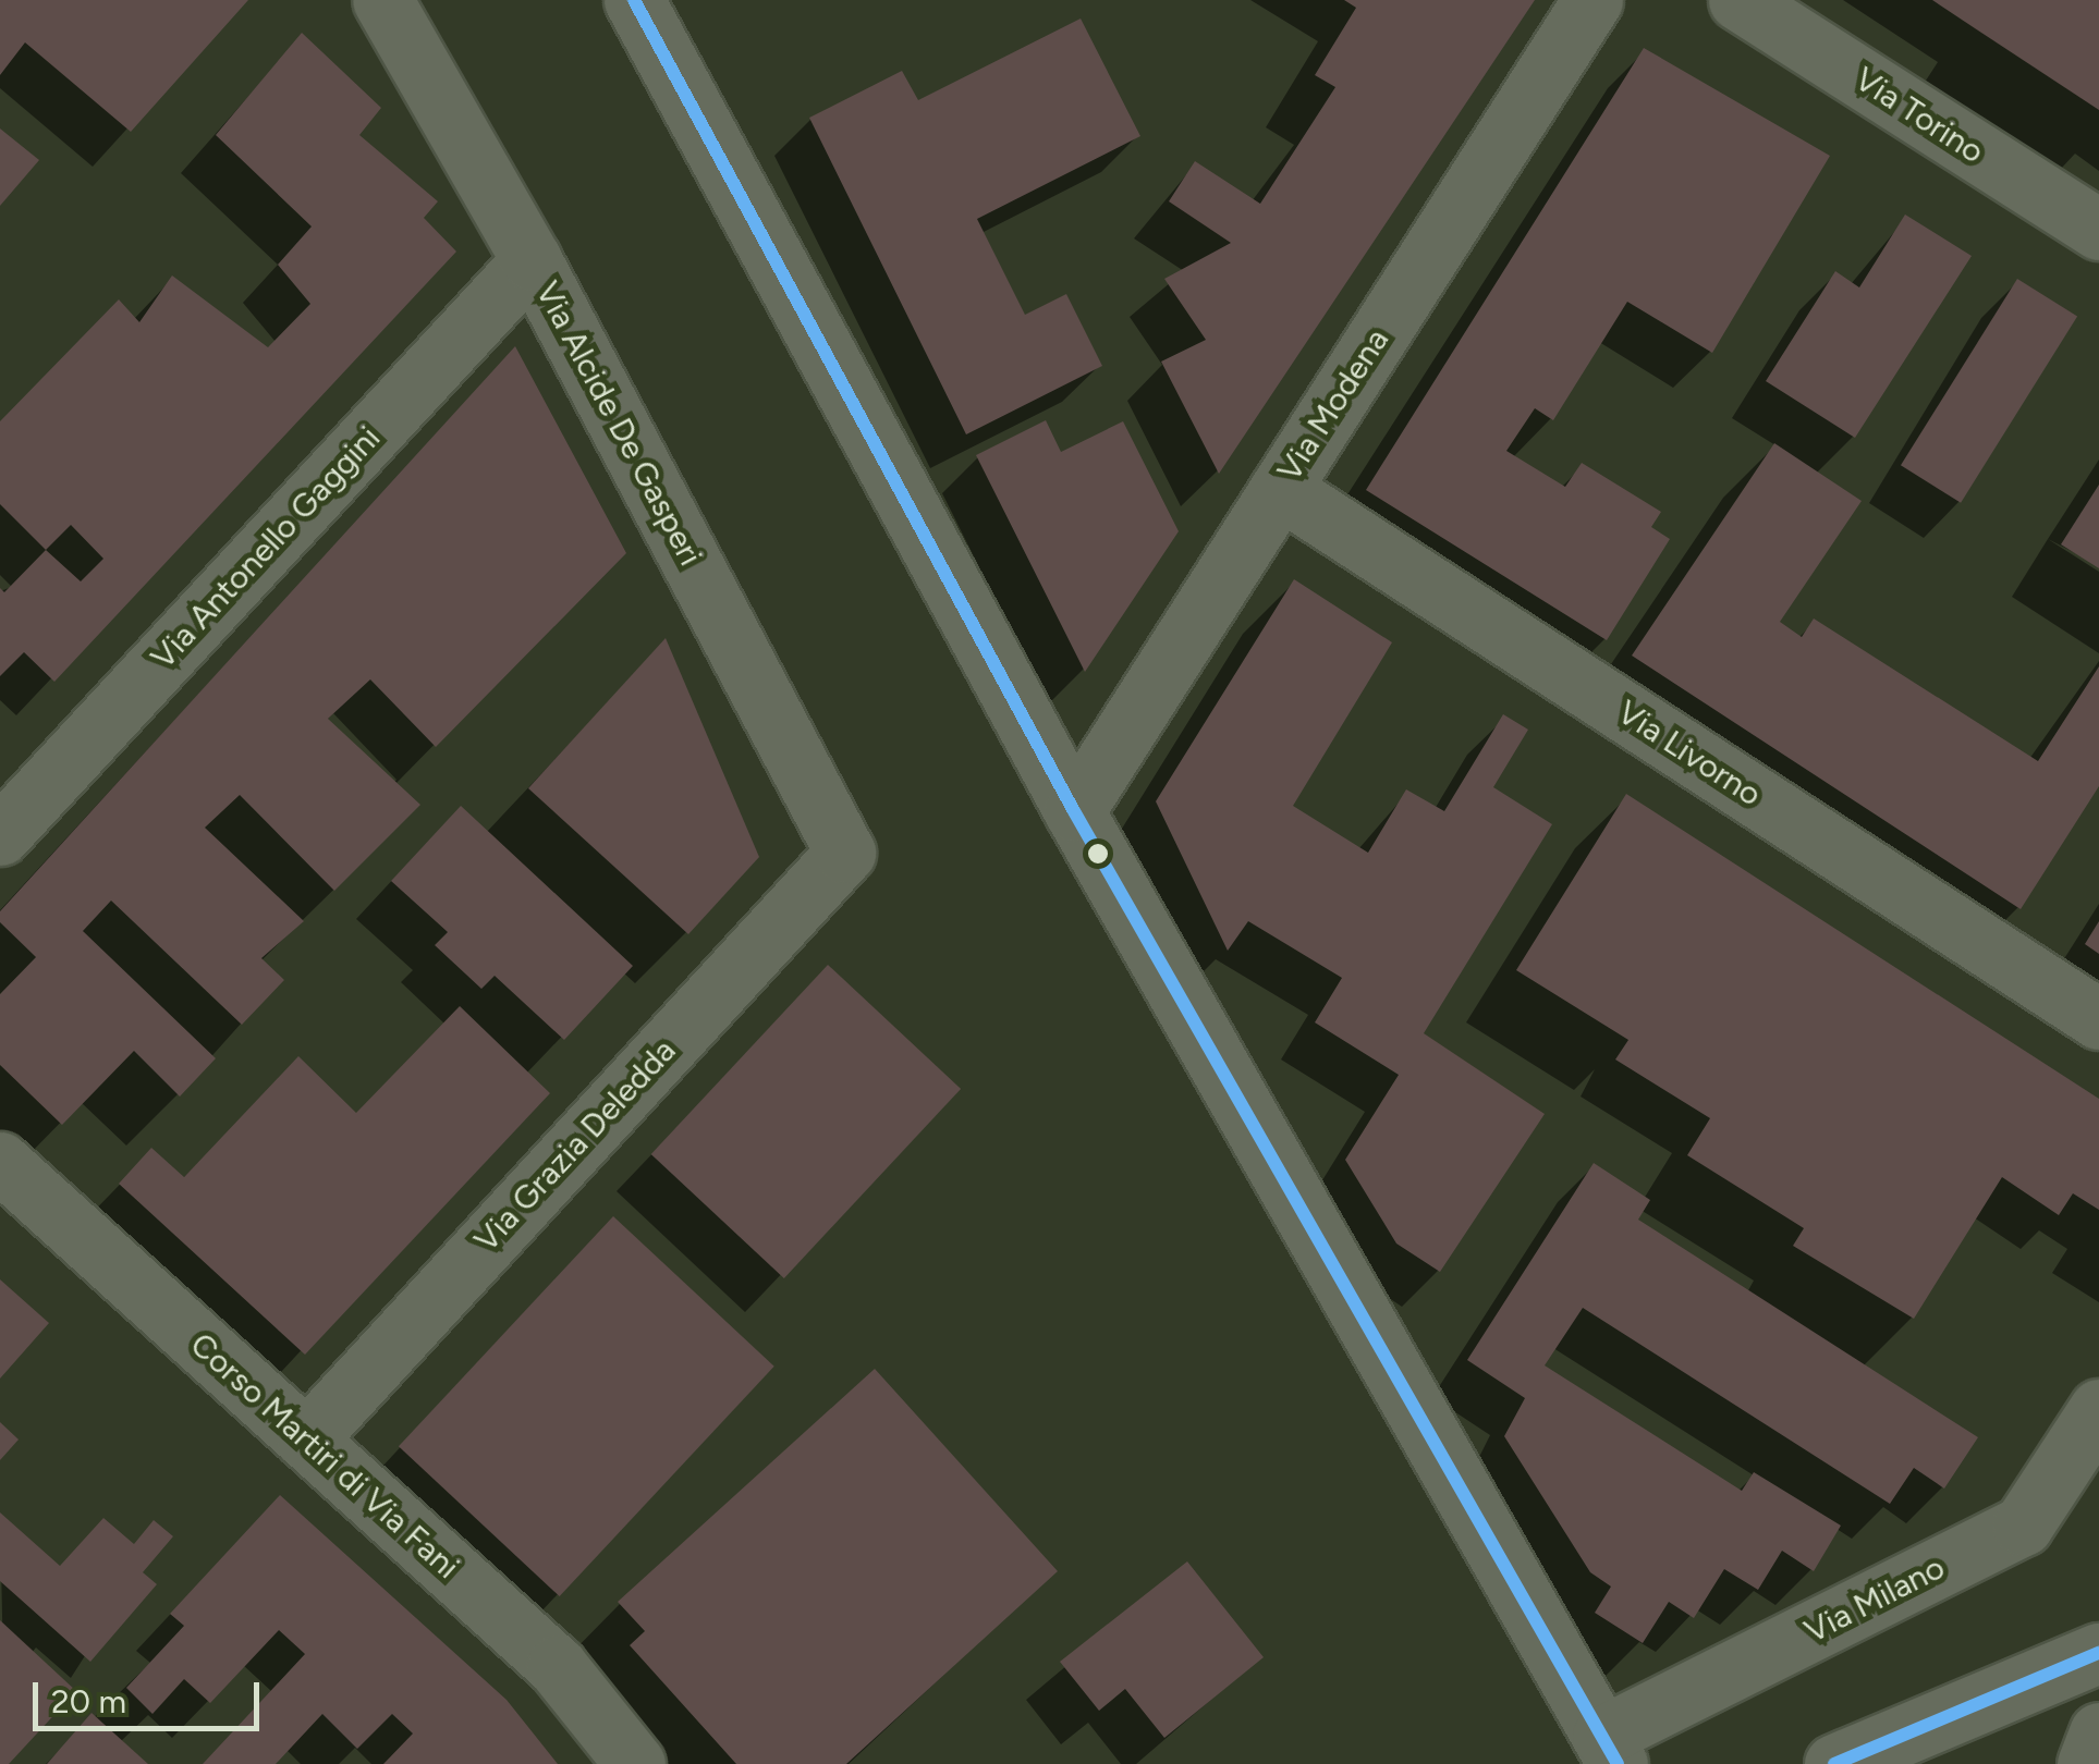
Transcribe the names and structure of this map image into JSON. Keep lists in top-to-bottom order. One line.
{"streets":{"street":["Via Torino","Via Modena","Via Alcide De Gasperi","Via Antonello Gaggini","Via Livorno","Via Grazia Deledda","Corso Martiri di Via Fani","Via Milano"]},"crossings":[["Via Modena","Via Livorno"],["Via Alcide De Gasperi","Via Antonello Gaggini"],["Via Alcide De Gasperi","Via Grazia Deledda"],["Via Grazia Deledda","Corso Martiri di Via Fani"]],"scale_bar":"20 m"}
